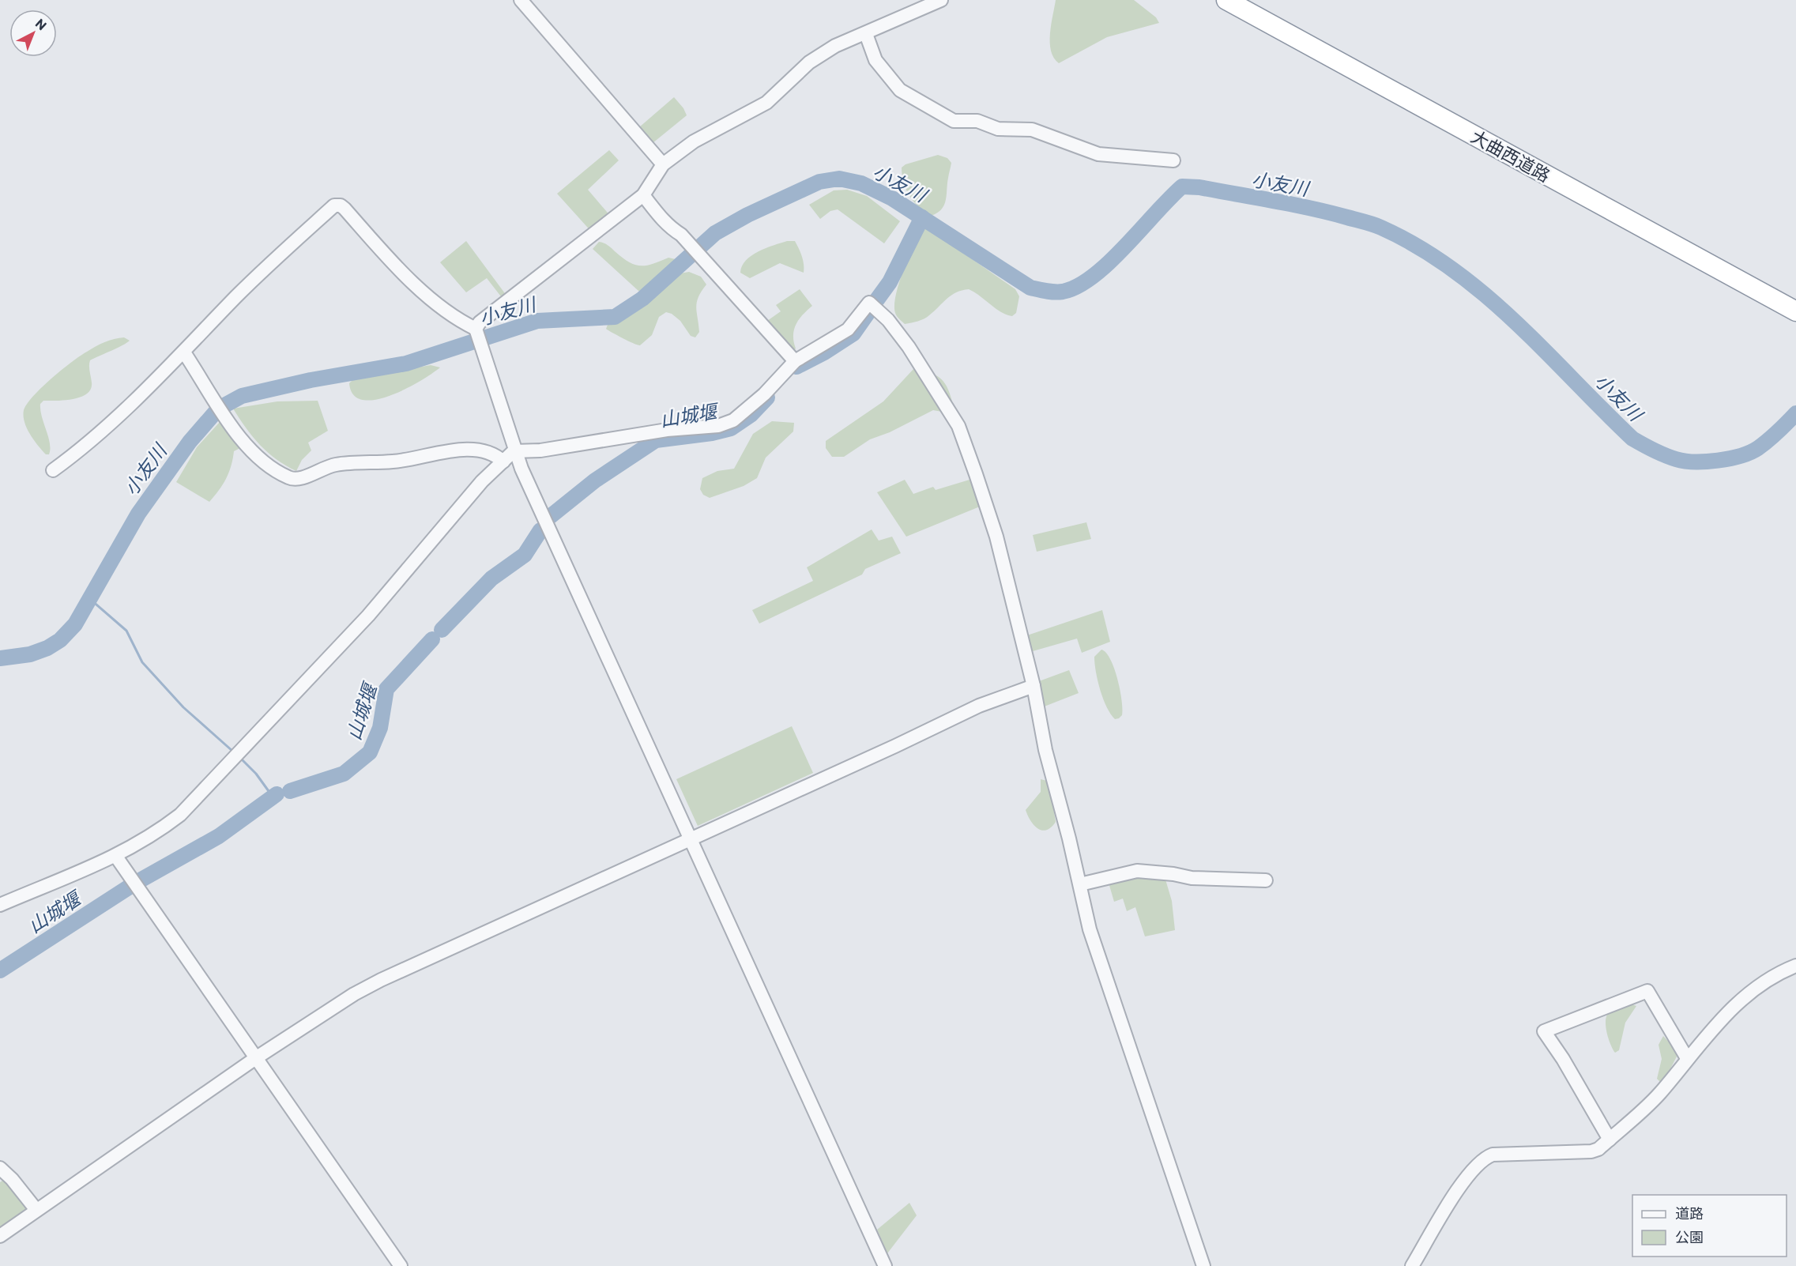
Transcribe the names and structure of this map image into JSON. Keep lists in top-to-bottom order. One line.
{"streets":{"highway":["大曲西道路"]},"water":["小友川","山城堰"],"legend":["道路","公園"],"north":"top right"}
